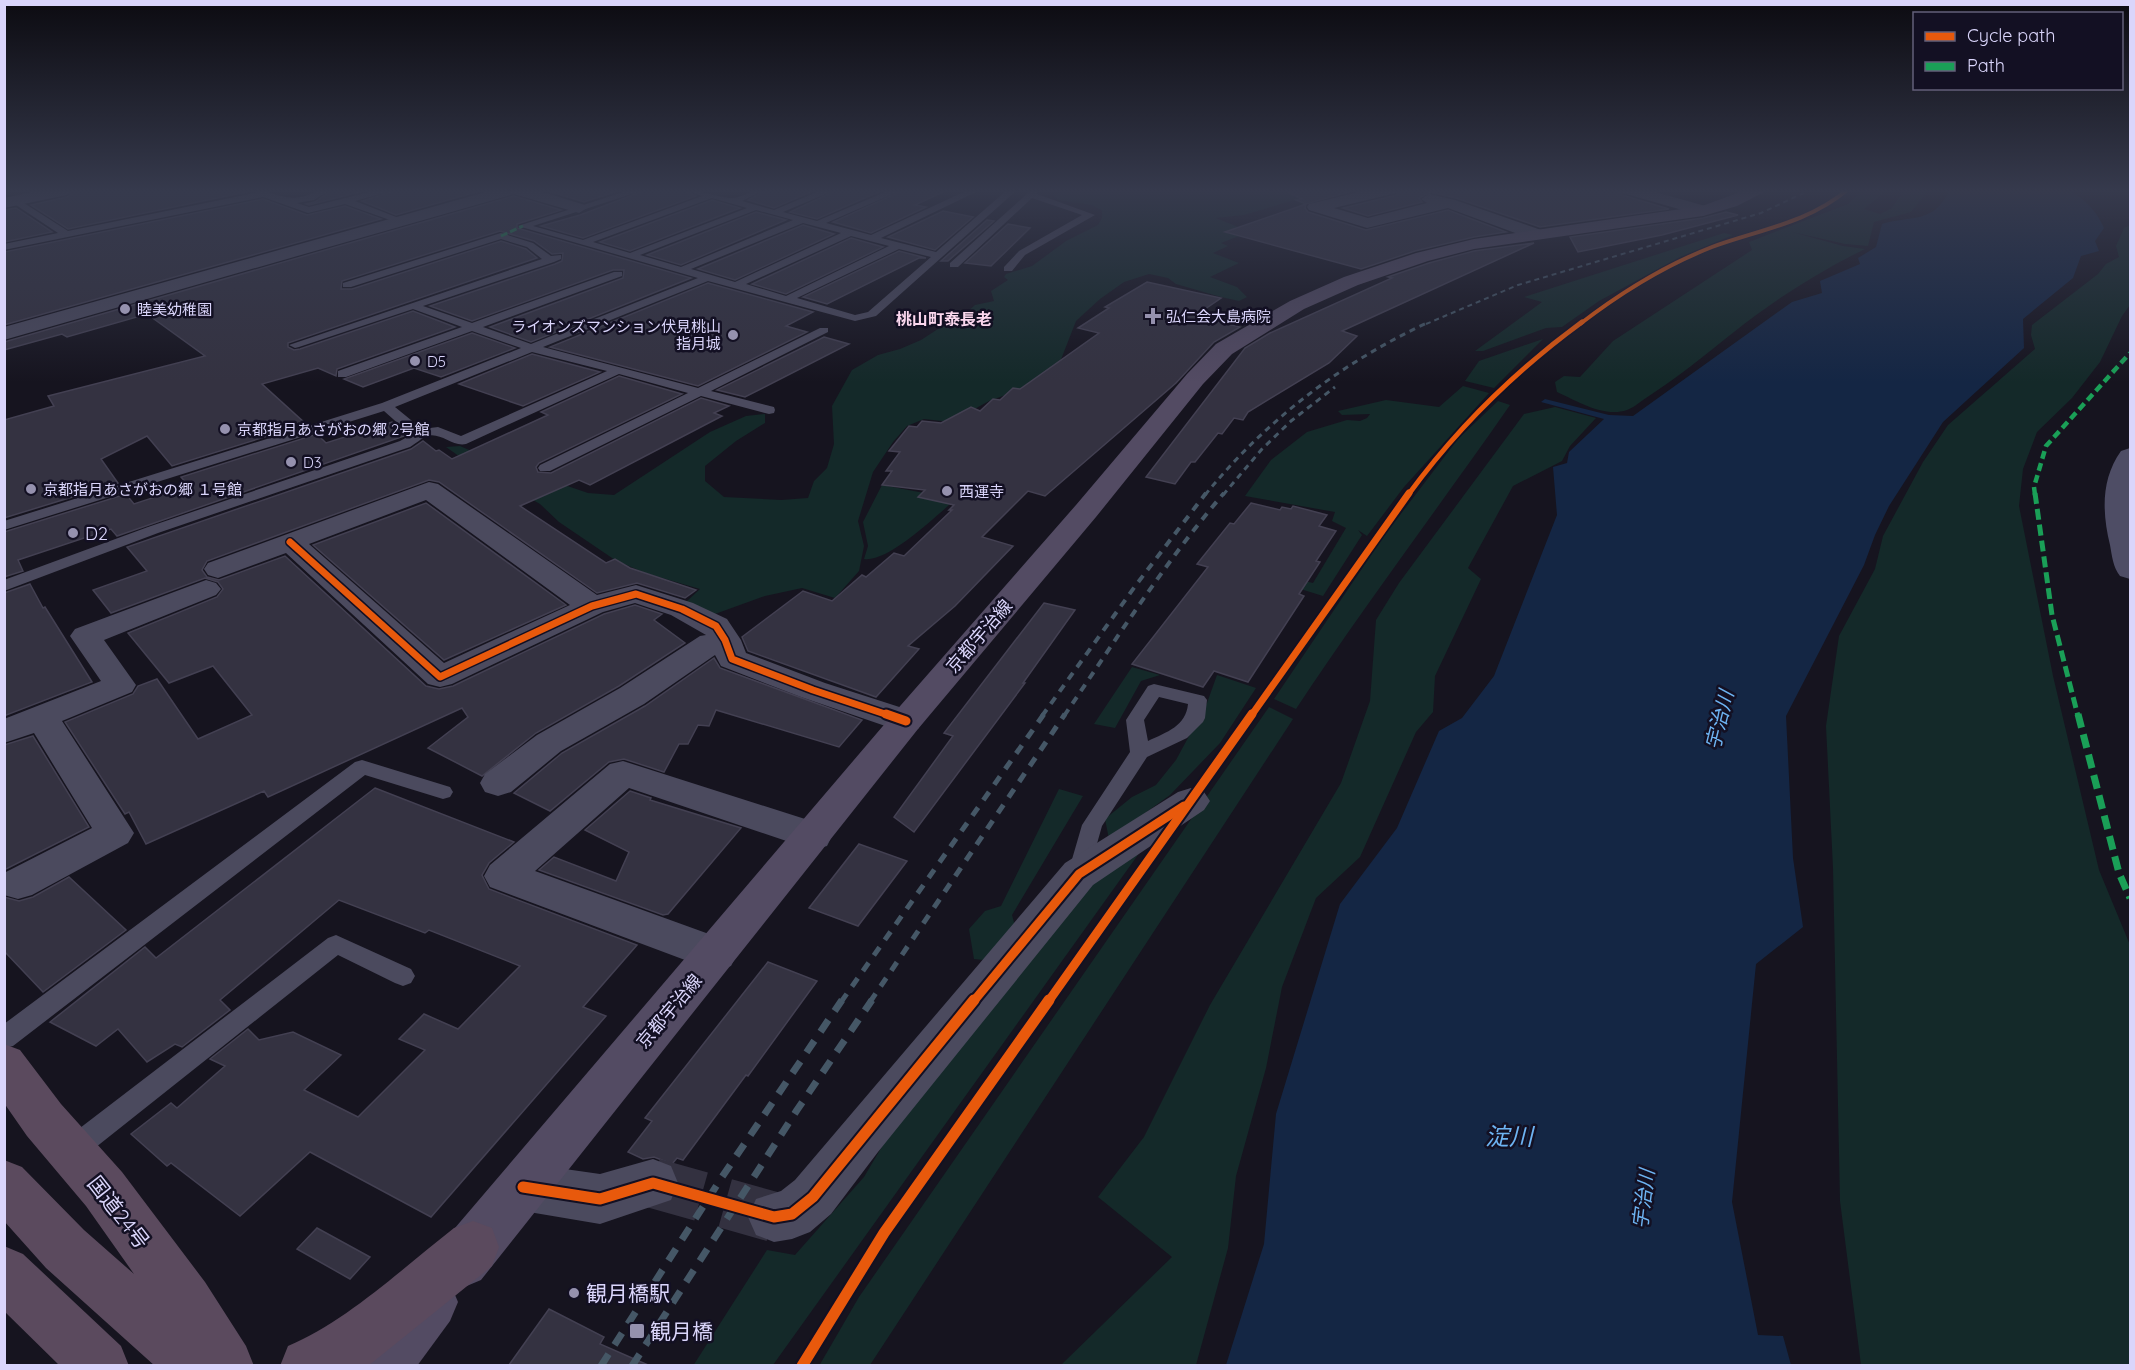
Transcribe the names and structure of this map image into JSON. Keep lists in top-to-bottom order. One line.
{"streets":{"highway":["国道24号"],"main road":["京都宇治線"]},"districts":["桃山町泰長老"],"water":["宇治川","淀川"],"places":{"other":["睦美幼稚園","ライオンズマンション伏見桃山 指月城","D5","京都指月あさがおの郷 2号館","D3","京都指月あさがおの郷 １号館","西運寺","D2","観月橋駅"],"health":["弘仁会大島病院"],"transit":["観月橋"]},"legend":["Cycle path","Path"]}
